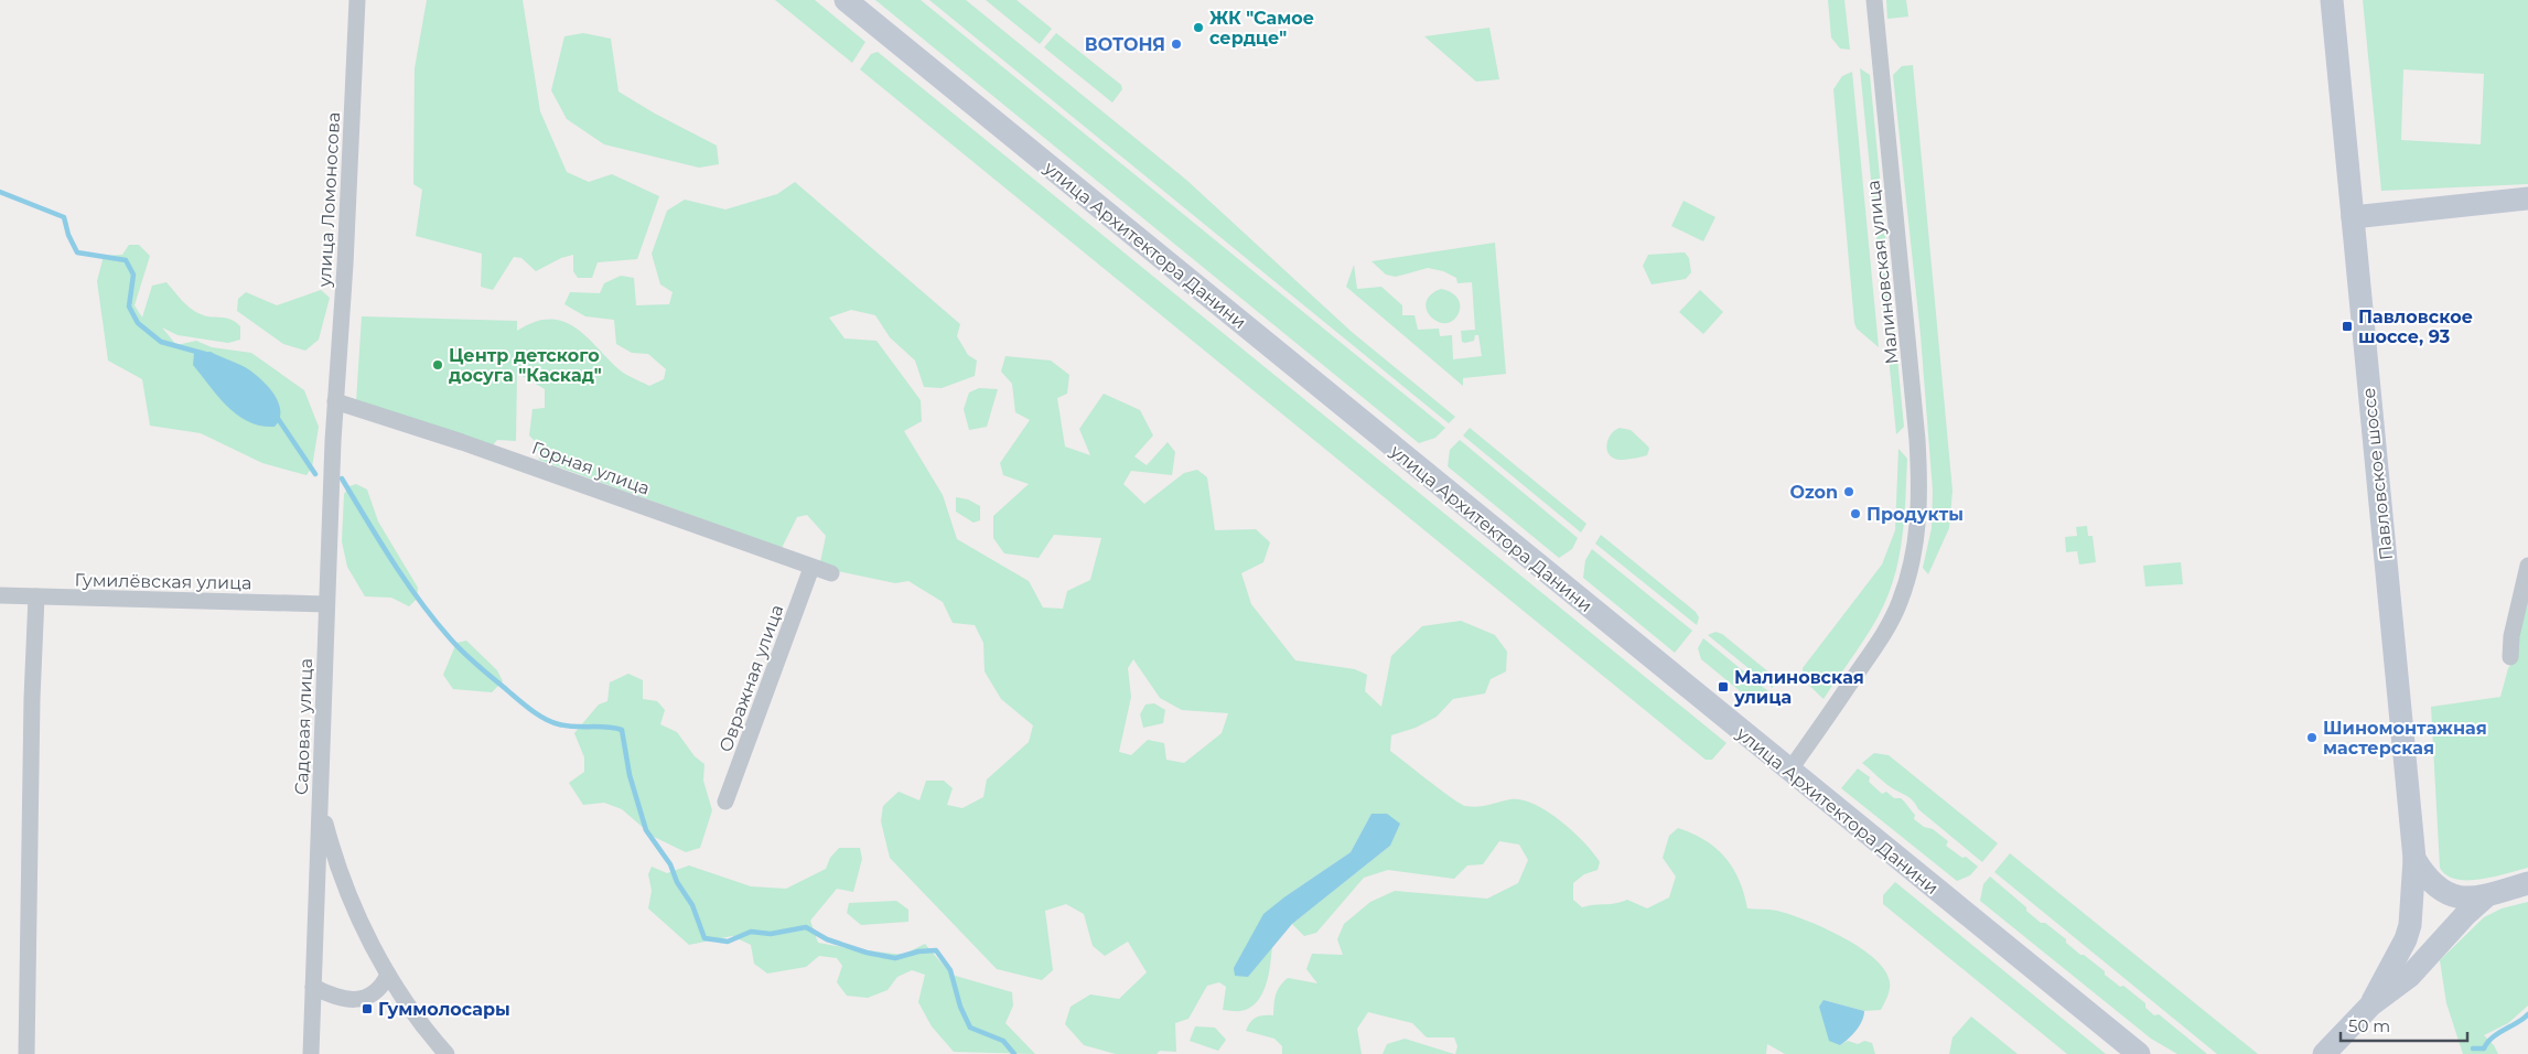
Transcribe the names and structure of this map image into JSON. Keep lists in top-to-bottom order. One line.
{"streets":{"street":["улица Ломоносова","улица Архитектора Данини","Малиновская улица","Горная улица","Павловское шоссе","Гумилёвская улица","Овражная улица","Садовая улица"]},"crossings":[["улица Ломоносова","Горная улица"],["улица Ломоносова","Садовая улица"],["улица Архитектора Данини","Малиновская улица"],["Горная улица","Овражная улица"],["Горная улица","Садовая улица"],["Гумилёвская улица","Садовая улица"]],"places":{"other":["ЖК \"Самое сердце\"","ВОТОНЯ","Центр детского досуга \"Каскад\"","Ozon","Продукты","Шиномонтажная мастерская"],"transit":["Павловское шоссе, 93","Малиновская улица","Гуммолосары"]},"scale_bar":"50 m"}
